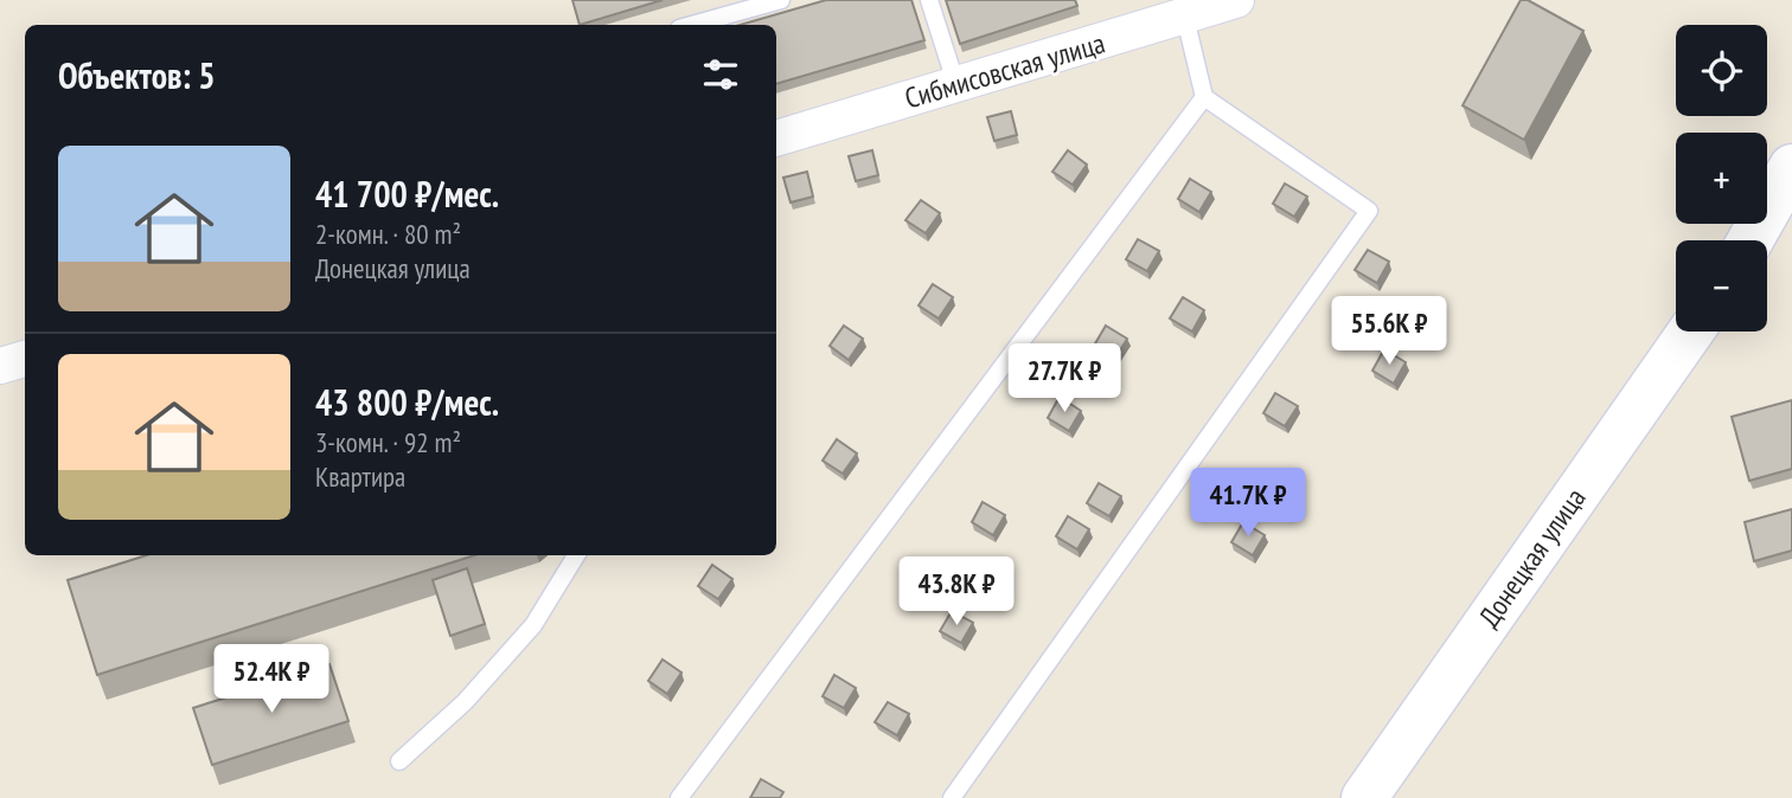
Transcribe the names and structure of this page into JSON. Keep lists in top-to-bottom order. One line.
{"streets":{"main road":["Донецкая улица"],"street":["Сибмисовская улица"]},"page":{"map_buttons":["+","−"],"heading":"Объектов: 5","list":[{"name":"41 700 ₽/мес.","note":"2-комн. · 80 m² · Донецкая улица"},{"name":"43 800 ₽/мес.","note":"3-комн. · 92 m² · Квартира"}],"price":["55.6K ₽","27.7K ₽","41.7K ₽","43.8K ₽","52.4K ₽"]}}
